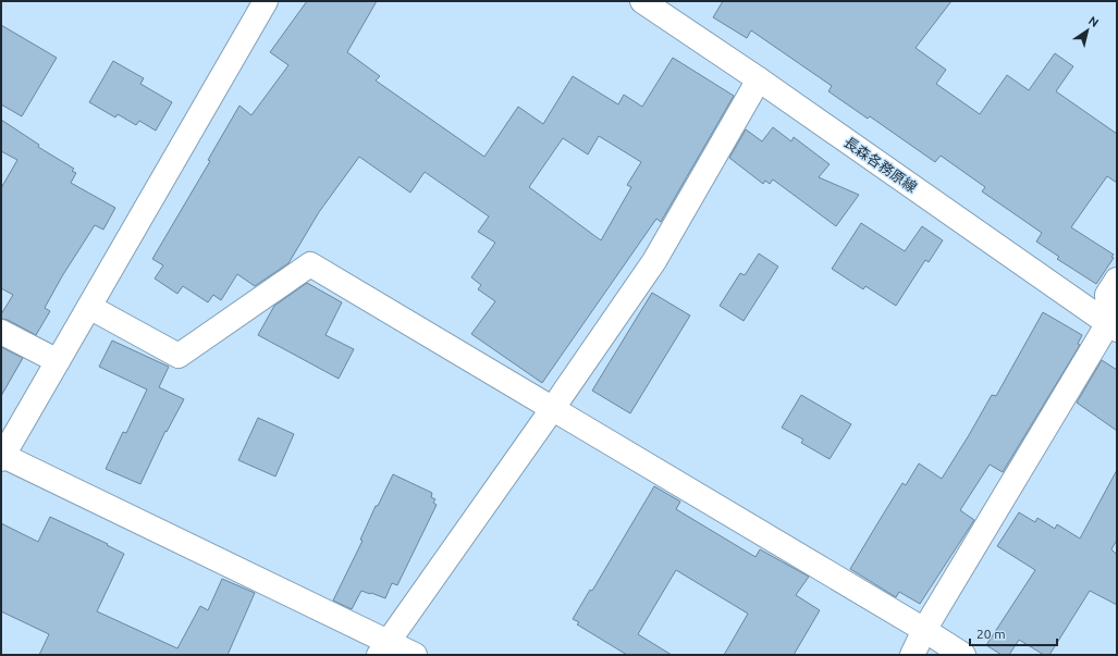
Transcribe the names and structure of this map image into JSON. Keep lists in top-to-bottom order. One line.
{"streets":{"street":["長森各務原線"]},"scale_bar":"20 m","north":"top right"}
